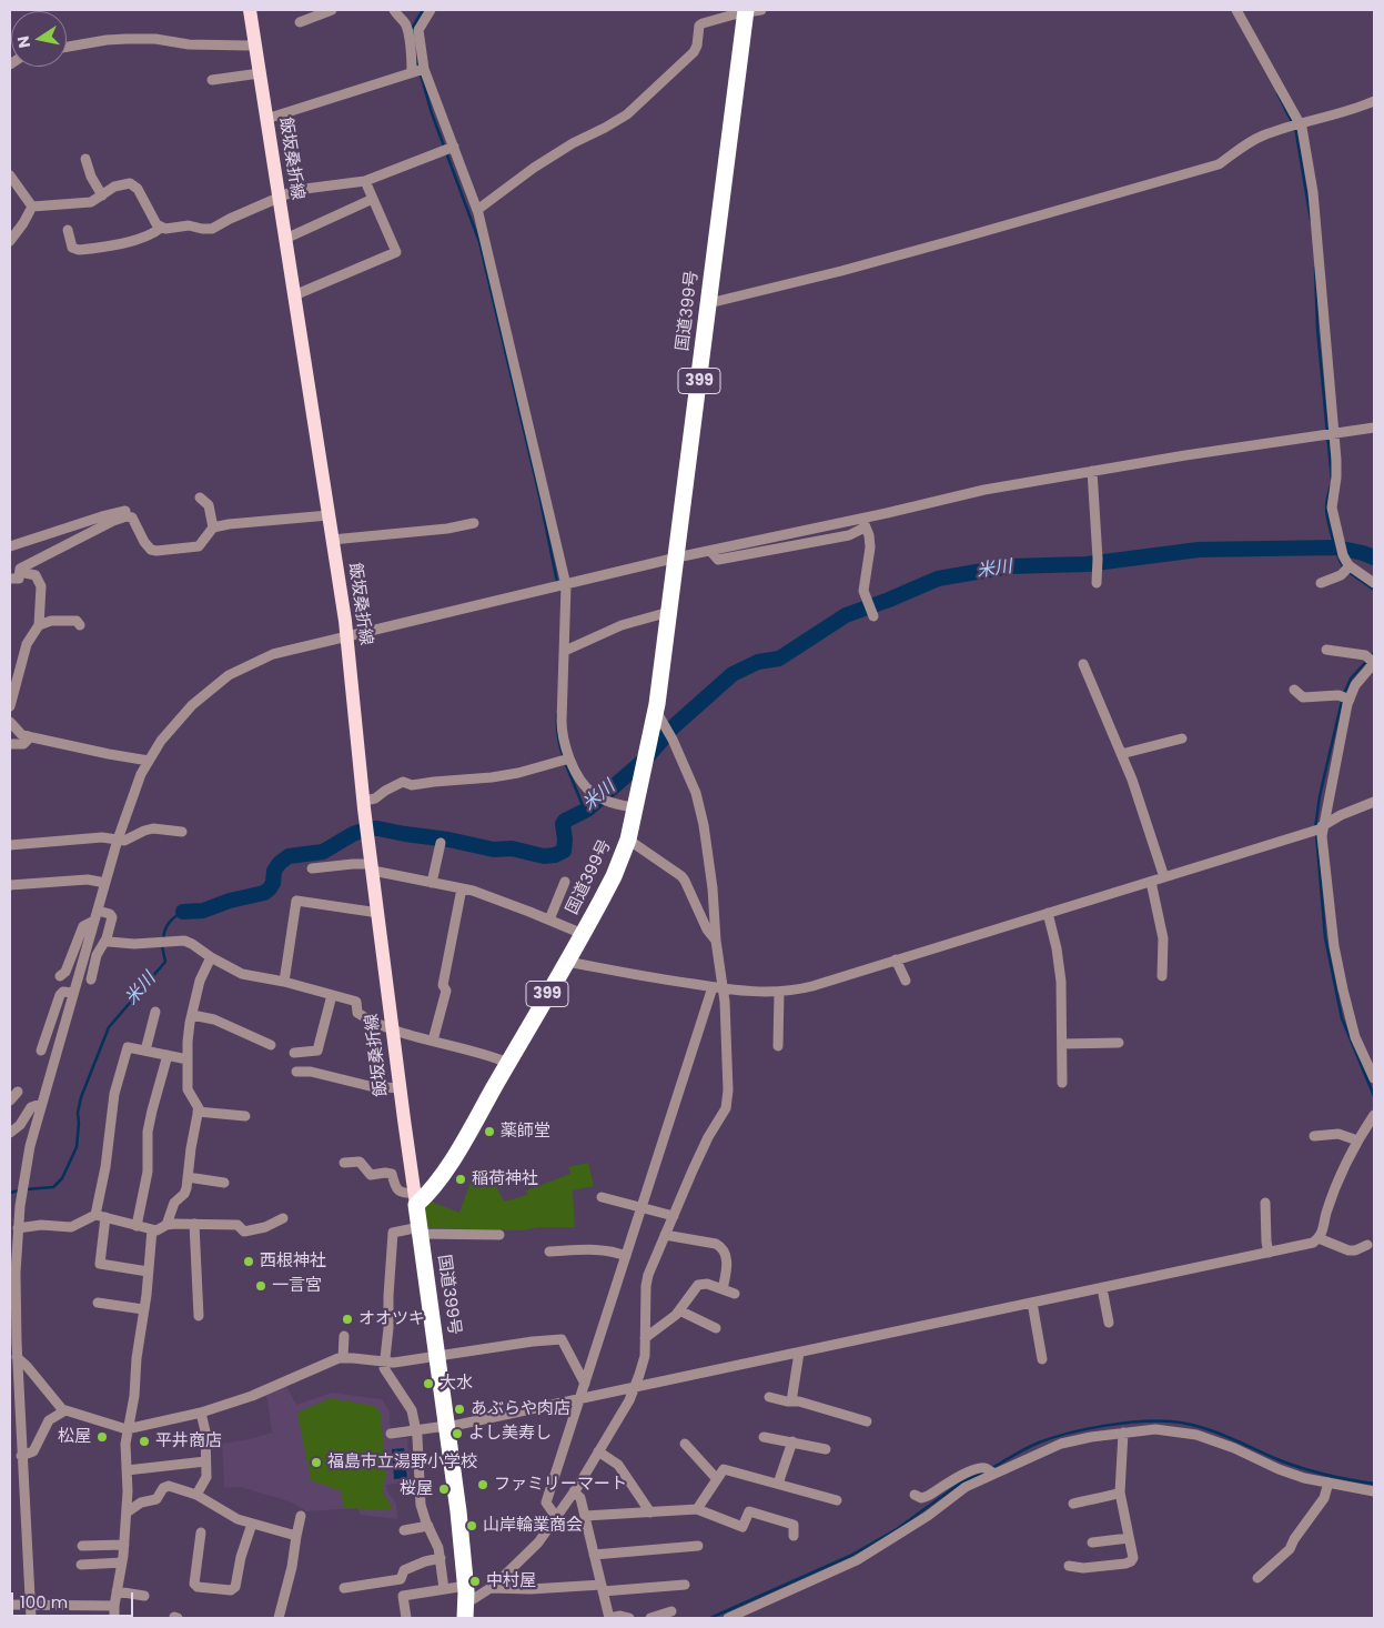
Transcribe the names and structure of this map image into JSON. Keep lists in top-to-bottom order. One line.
{"streets":{"highway":["国道399号","399"],"main road":["飯坂桑折線"]},"crossings":[["飯坂桑折線","国道399号"]],"water":["米川"],"places":["薬師堂","稲荷神社","西根神社","一言宮","オオツキ","大水","あぶらや肉店","よし美寿し","松屋","平井商店","福島市立湯野小学校","ファミリーマート","桜屋","山岸輪業商会","中村屋"],"scale_bar":"100 m","north":"left"}
